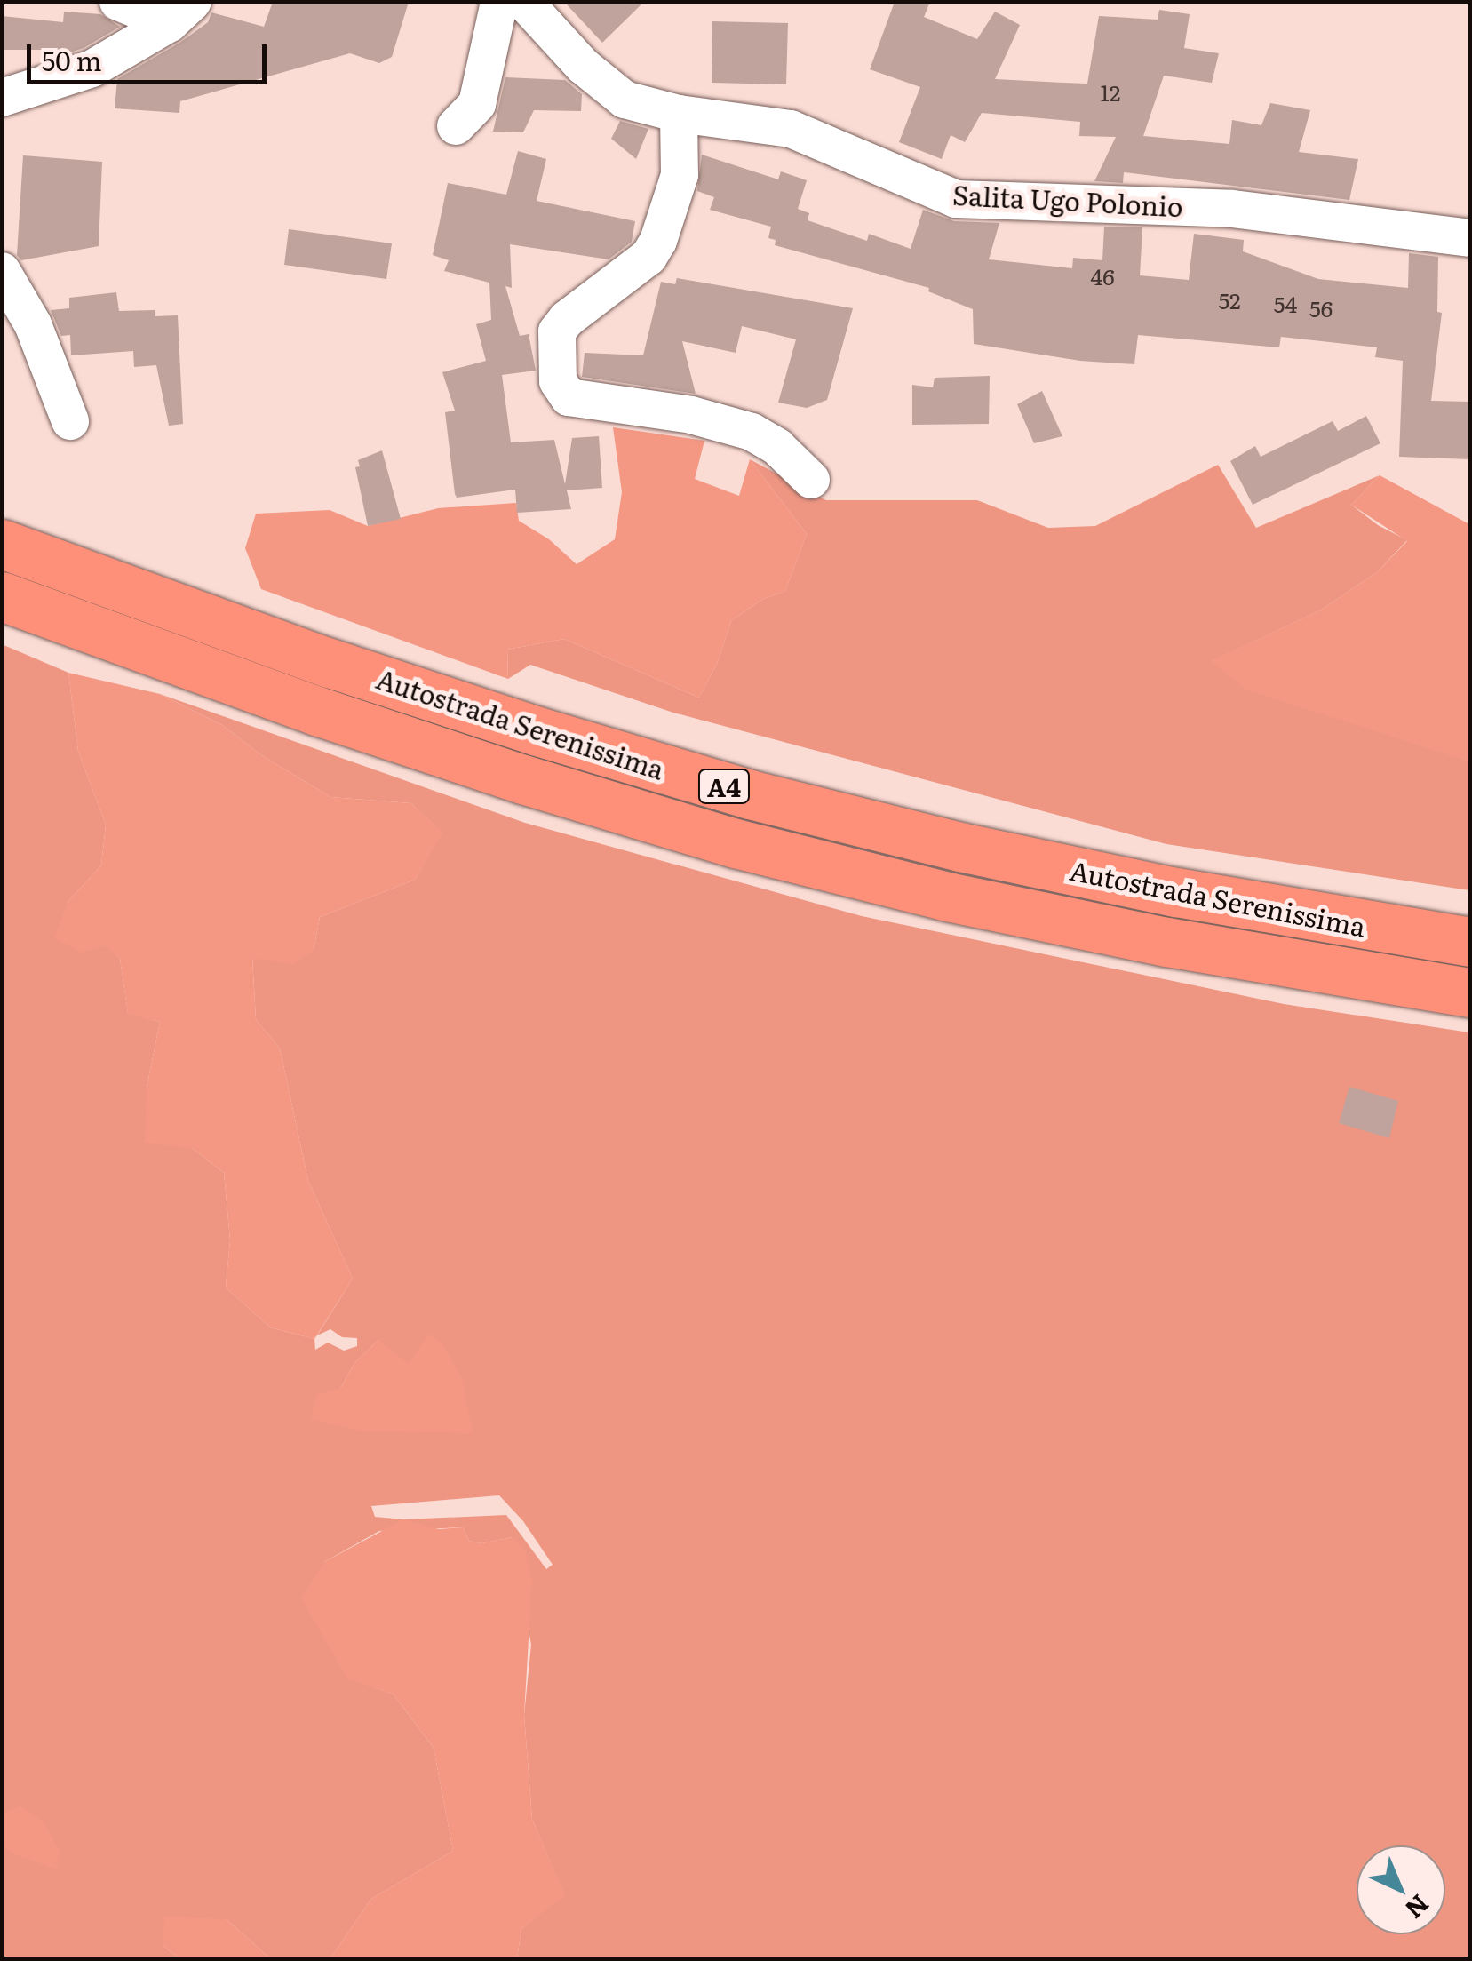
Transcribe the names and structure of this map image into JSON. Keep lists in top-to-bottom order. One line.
{"streets":{"highway":["Autostrada Serenissima","A4"],"street":["Salita Ugo Polonio"]},"house_numbers":["12","46","52","54","56"],"scale_bar":"50 m","north":"bottom right"}
